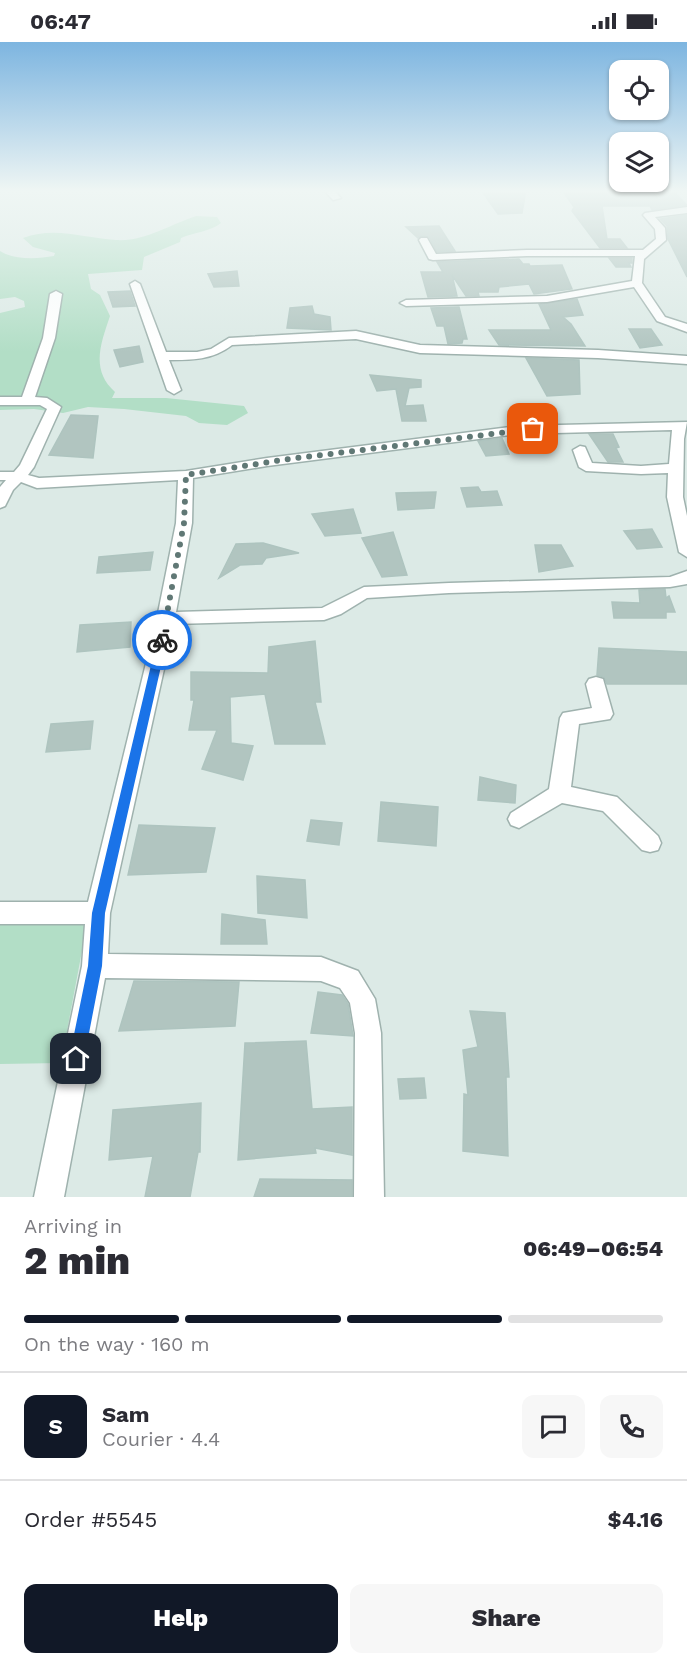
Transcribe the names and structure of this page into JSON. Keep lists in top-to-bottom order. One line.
{"page":{"status":"06:47","heading":["2 min","Arriving in","06:49–06:54"],"panel":["Sam","Courier · 4.4","Order #5545","$4.16"],"bar":"On the way · 160 m","round":"S","buttons":["Help","Share"]}}
